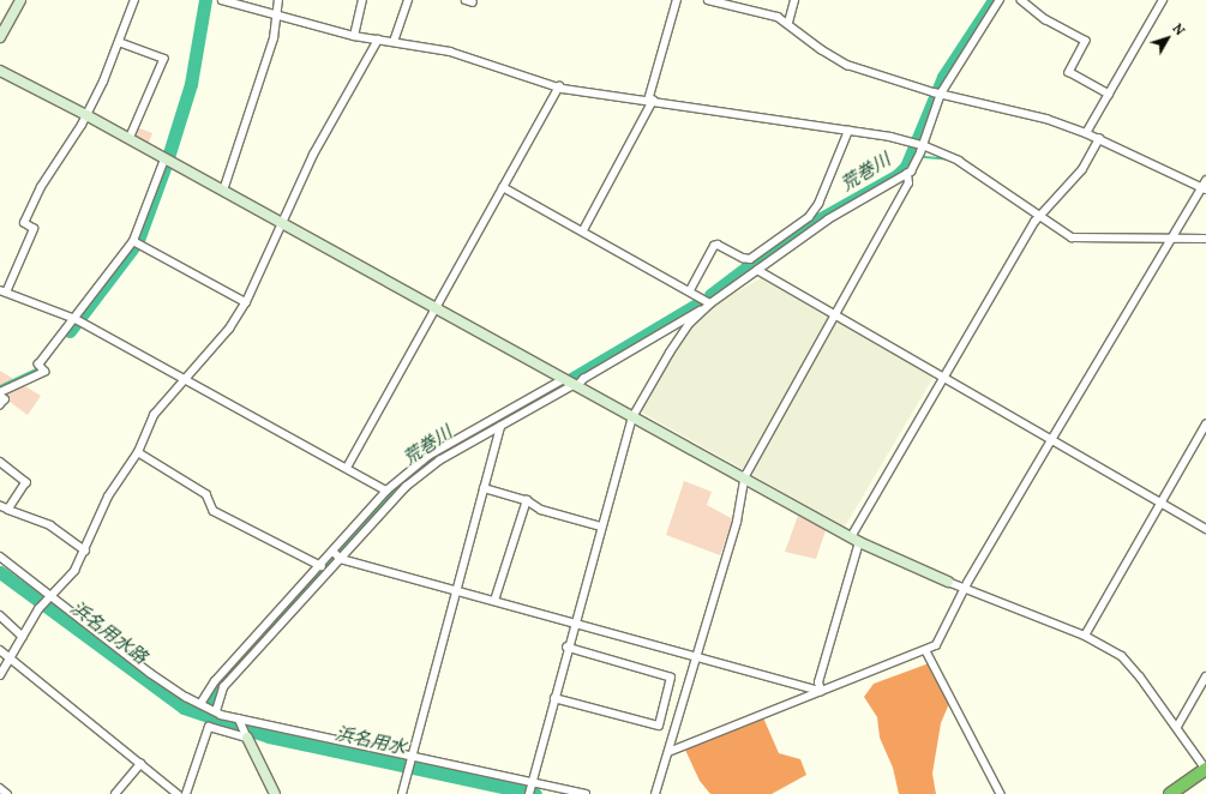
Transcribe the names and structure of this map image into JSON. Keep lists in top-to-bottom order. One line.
{"water":["荒巻川","浜名用水路","浜名用水"],"north":"top right"}
